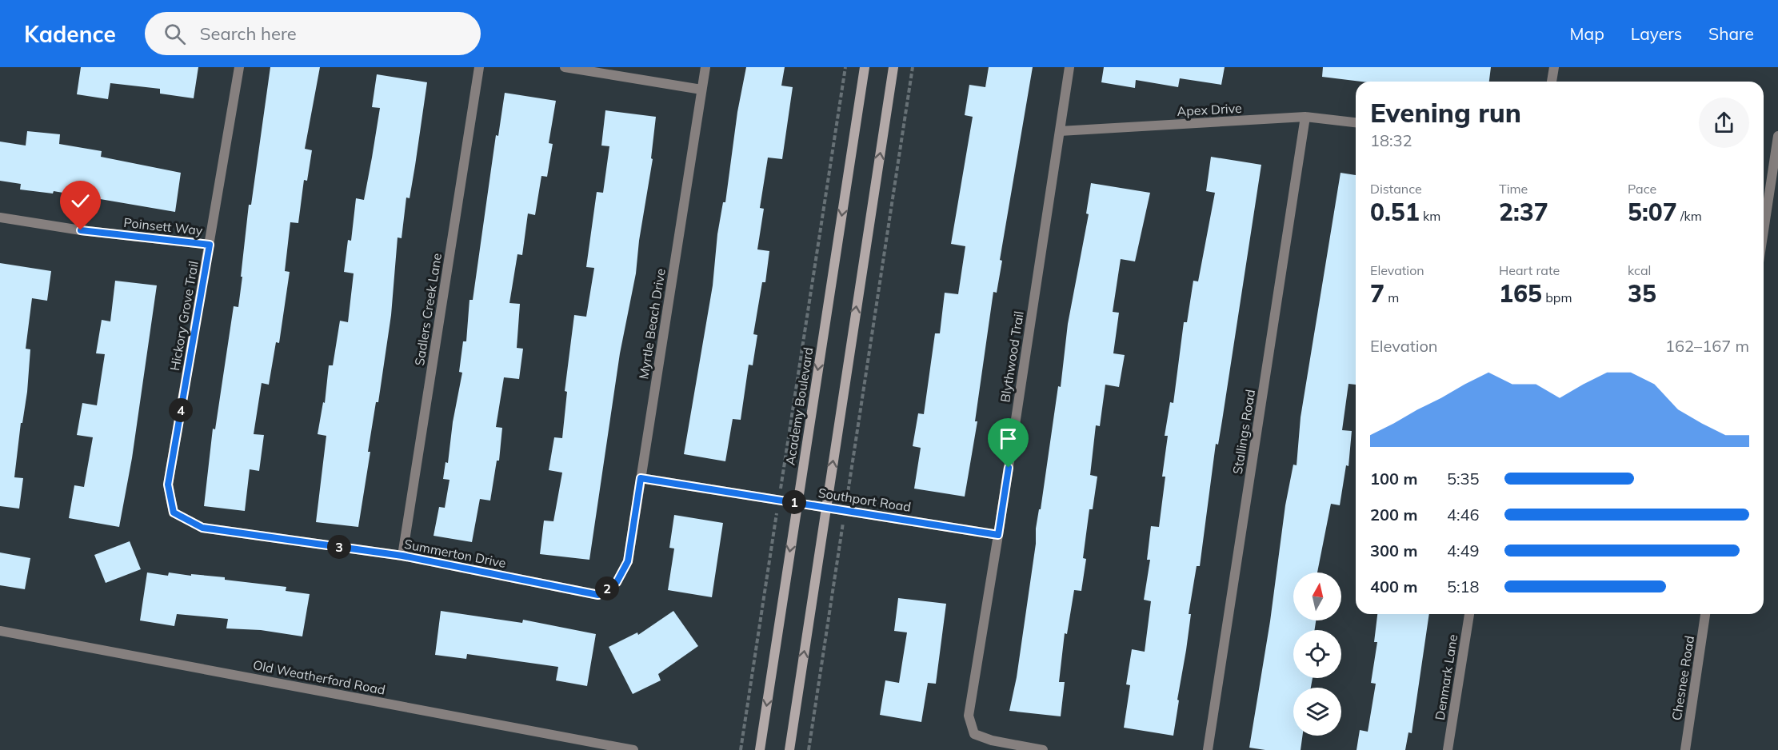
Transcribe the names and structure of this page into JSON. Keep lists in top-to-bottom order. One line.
{"streets":{"main road":["Academy Boulevard"],"street":["Apex Drive","Poinsett Way","Sadlers Creek Lane","Hickory Grove Trail","Myrtle Beach Drive","Blythwood Trail","Stallings Road","Southport Road","Summerton Drive","Old Weatherford Road","Denmark Lane","Chesnee Road"]},"crossings":[["Apex Drive","Blythwood Trail"],["Apex Drive","Stallings Road"],["Poinsett Way","Hickory Grove Trail"],["Sadlers Creek Lane","Summerton Drive"],["Hickory Grove Trail","Summerton Drive"],["Myrtle Beach Drive","Southport Road"],["Myrtle Beach Drive","Summerton Drive"],["Blythwood Trail","Southport Road"],["Academy Boulevard","Southport Road"]],"north":"top","page":{"header":"Kadence","search":"Search here","nav":["Map","Layers","Share"],"heading":["Evening run","18:32"],"stats":[["Distance","0.51 km"],["Time","2:37"],["Pace","5:07 /km"],["Elevation","7 m"],["Heart rate","165 bpm"],["kcal","35"]],"chart":["Elevation","162–167 m"],"pins":["4","1","3","2"],"list":[{"name":"100 m","note":"5:35"},{"name":"200 m","note":"4:46"},{"name":"300 m","note":"4:49"},{"name":"400 m","note":"5:18"}]}}
